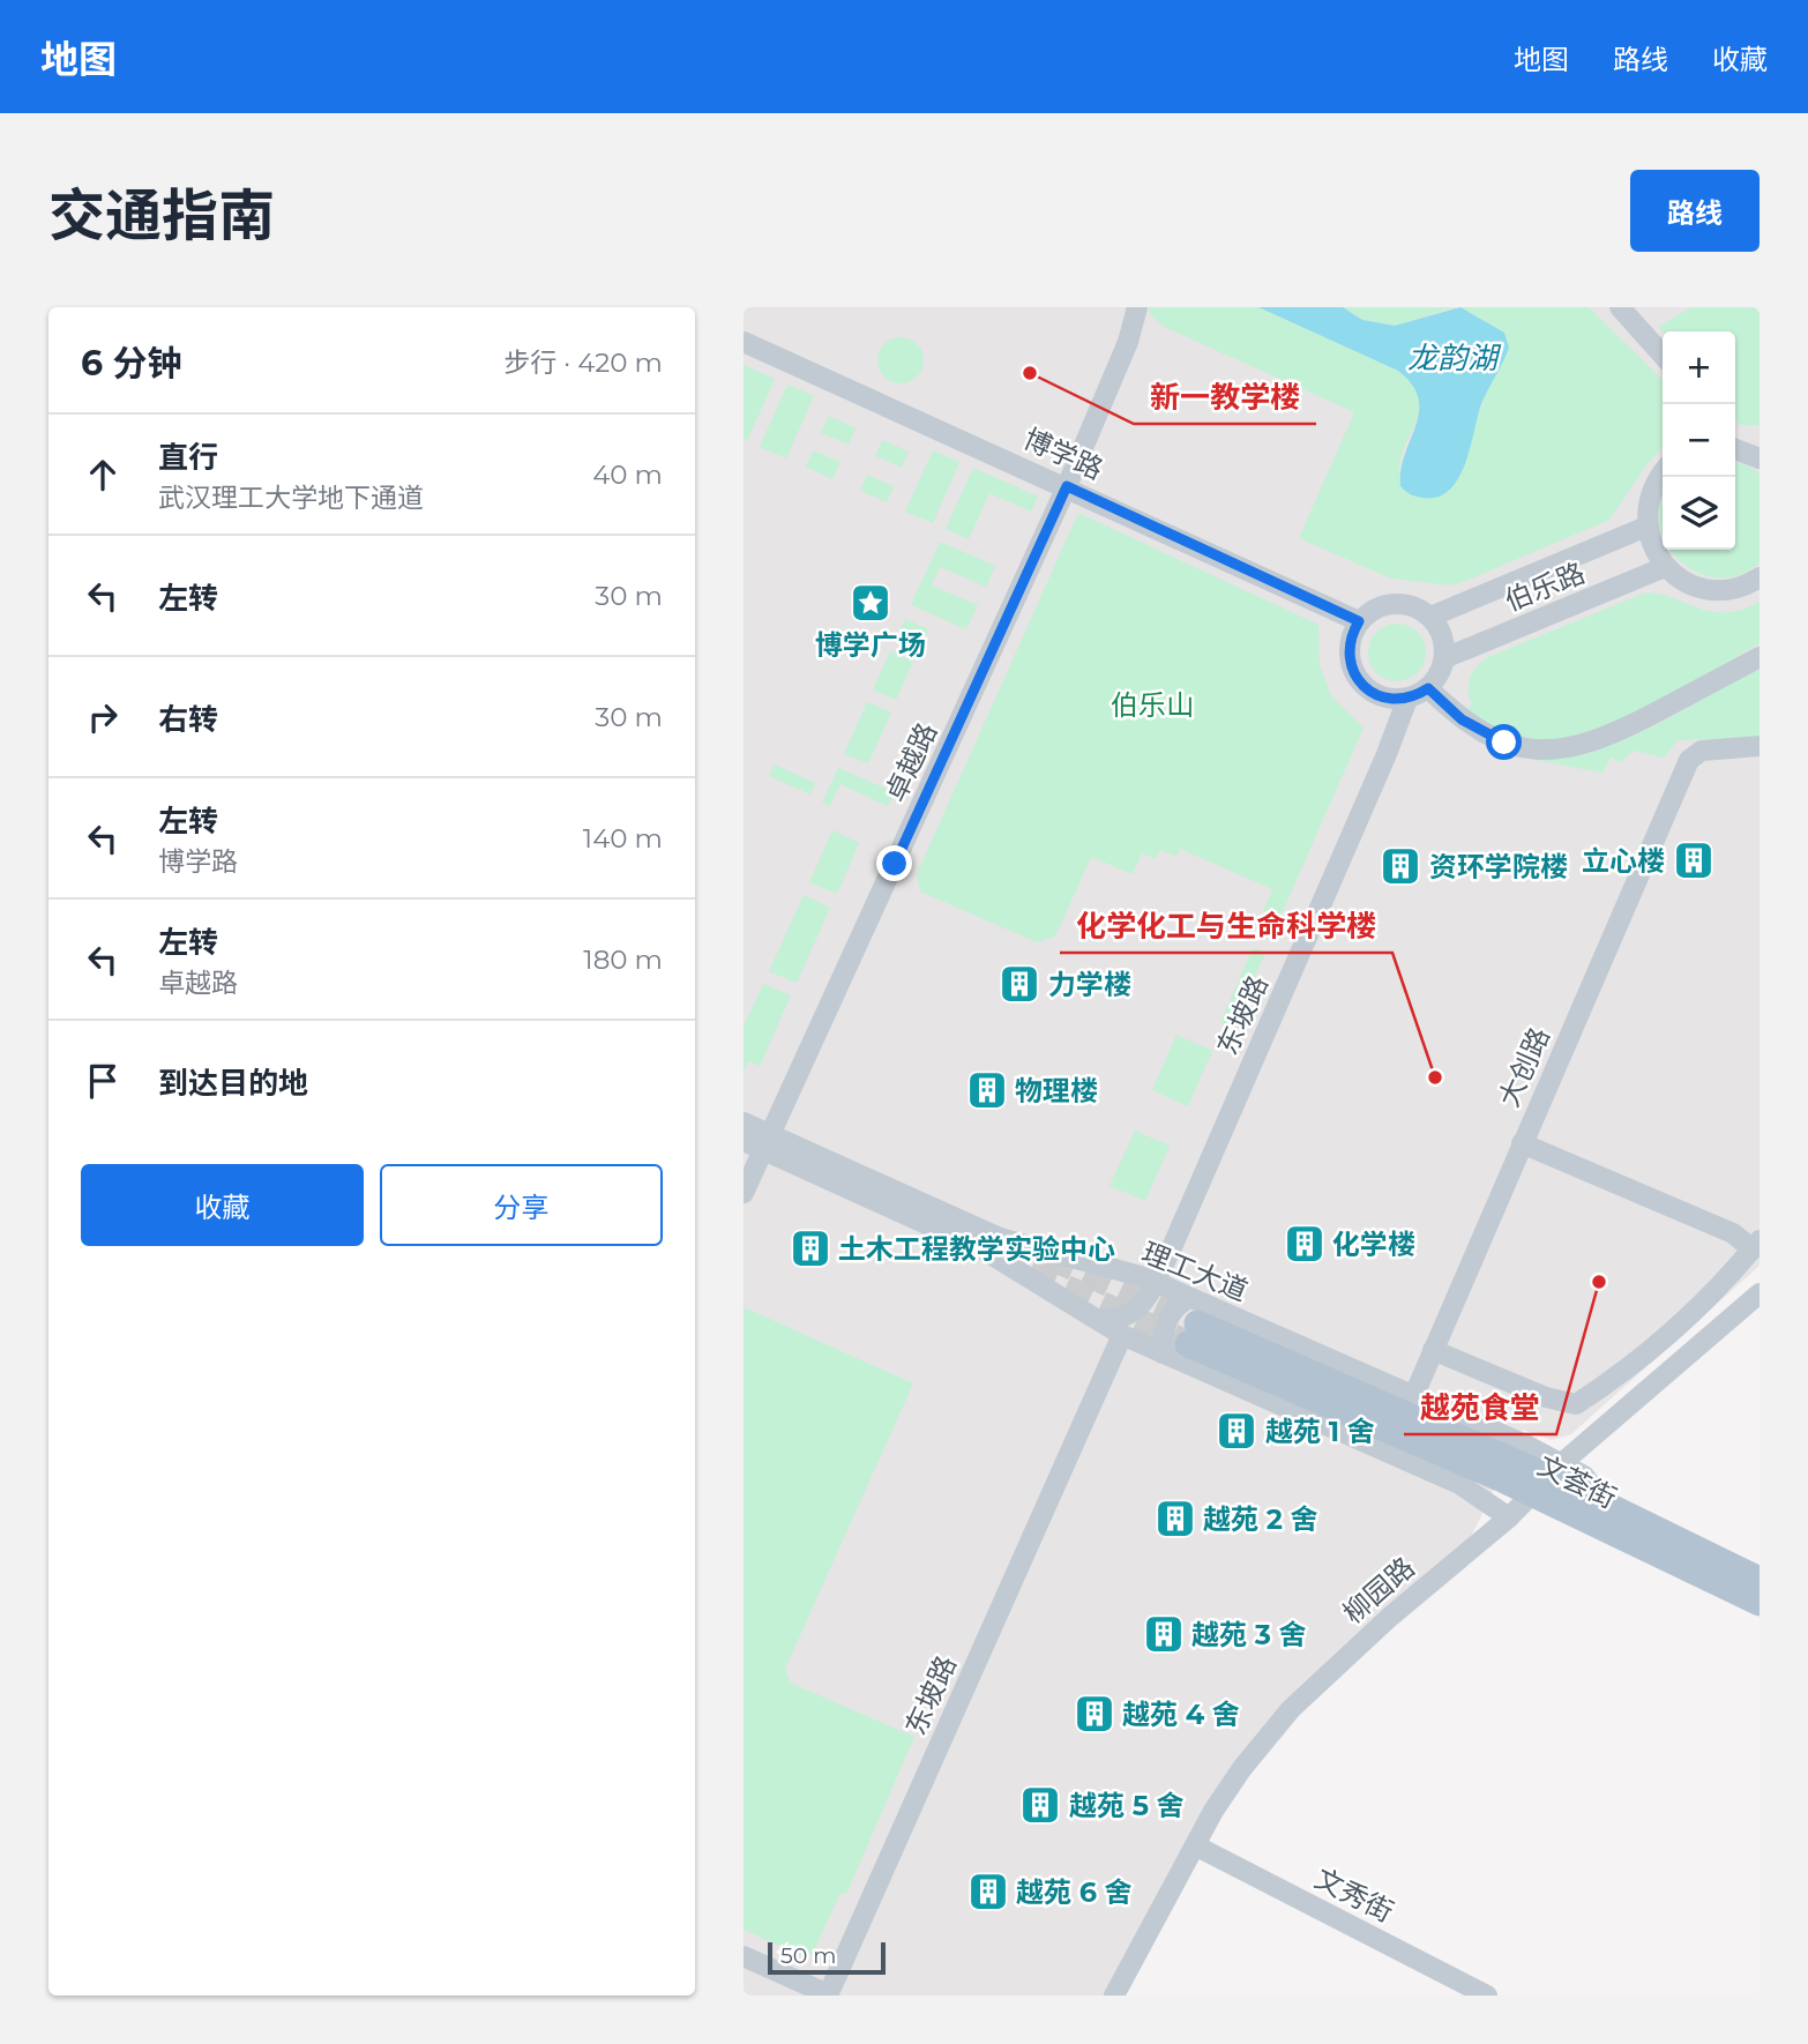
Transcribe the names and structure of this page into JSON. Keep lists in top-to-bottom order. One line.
{"streets":{"main road":["文荟街"],"street":["博学路","伯乐路","卓越路","东坡路","大创路","理工大道","柳园路","文秀街"]},"crossings":[["博学路","伯乐路"],["博学路","卓越路"],["博学路","东坡路"],["伯乐路","东坡路"],["卓越路","理工大道"],["东坡路","理工大道"],["大创路","理工大道"],["理工大道","文荟街"],["理工大道","柳园路"],["文荟街","柳园路"],["柳园路","文秀街"]],"water":["龙韵湖"],"parks":["伯乐山"],"places":{"other":["新一教学楼","化学化工与生命科学楼","越苑食堂"],"place":["博学广场"],"building":["立心楼","资环学院楼","力学楼","物理楼","化学楼","土木工程教学实验中心","越苑 1 舍","越苑 2 舍","越苑 3 舍","越苑 4 舍","越苑 5 舍","越苑 6 舍"]},"scale_bar":"50 m","page":{"header":"地图","nav":["地图","路线","收藏"],"title":"交通指南","buttons":["路线",["收藏","分享"]],"heading":["6 分钟","步行 · 420 m"],"map_buttons":["+","−"],"list":[["直行","武汉理工大学地下通道","40 m"],["左转","30 m"],["右转","30 m"],["左转","博学路","140 m"],["左转","卓越路","180 m"],"到达目的地"],"scale":"50 m"}}
